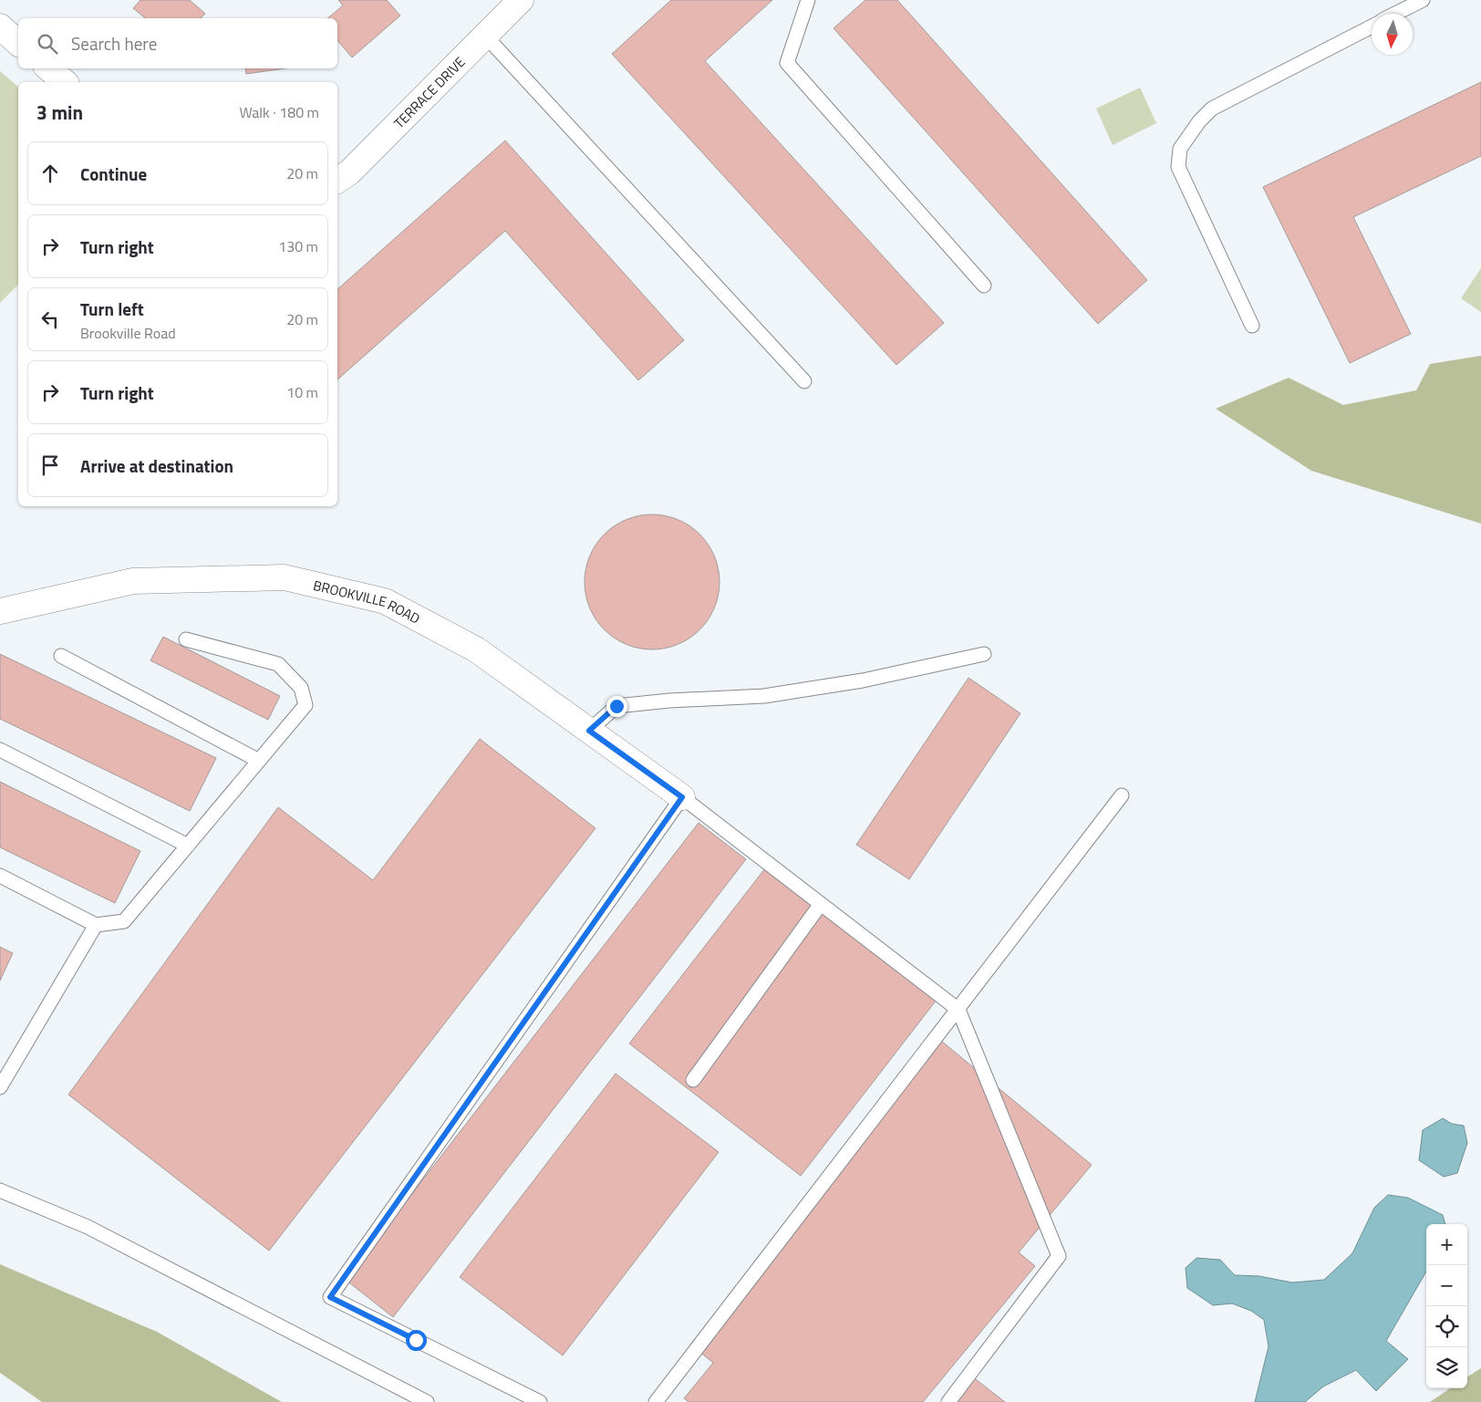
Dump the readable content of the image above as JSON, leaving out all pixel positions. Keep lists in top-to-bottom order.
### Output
{
  "streets": {
    "street": ["TERRACE DRIVE", "BROOKVILLE ROAD"]
  },
  "north": "bottom",
  "page": {
    "search": "Search here",
    "heading": ["3 min", "Walk · 180 m"],
    "list": [
      ["Continue", "20 m"],
      ["Turn right", "130 m"],
      ["Turn left", "Brookville Road", "20 m"],
      ["Turn right", "10 m"],
      "Arrive at destination"
    ],
    "map_buttons": ["+", "−"]
  }
}
